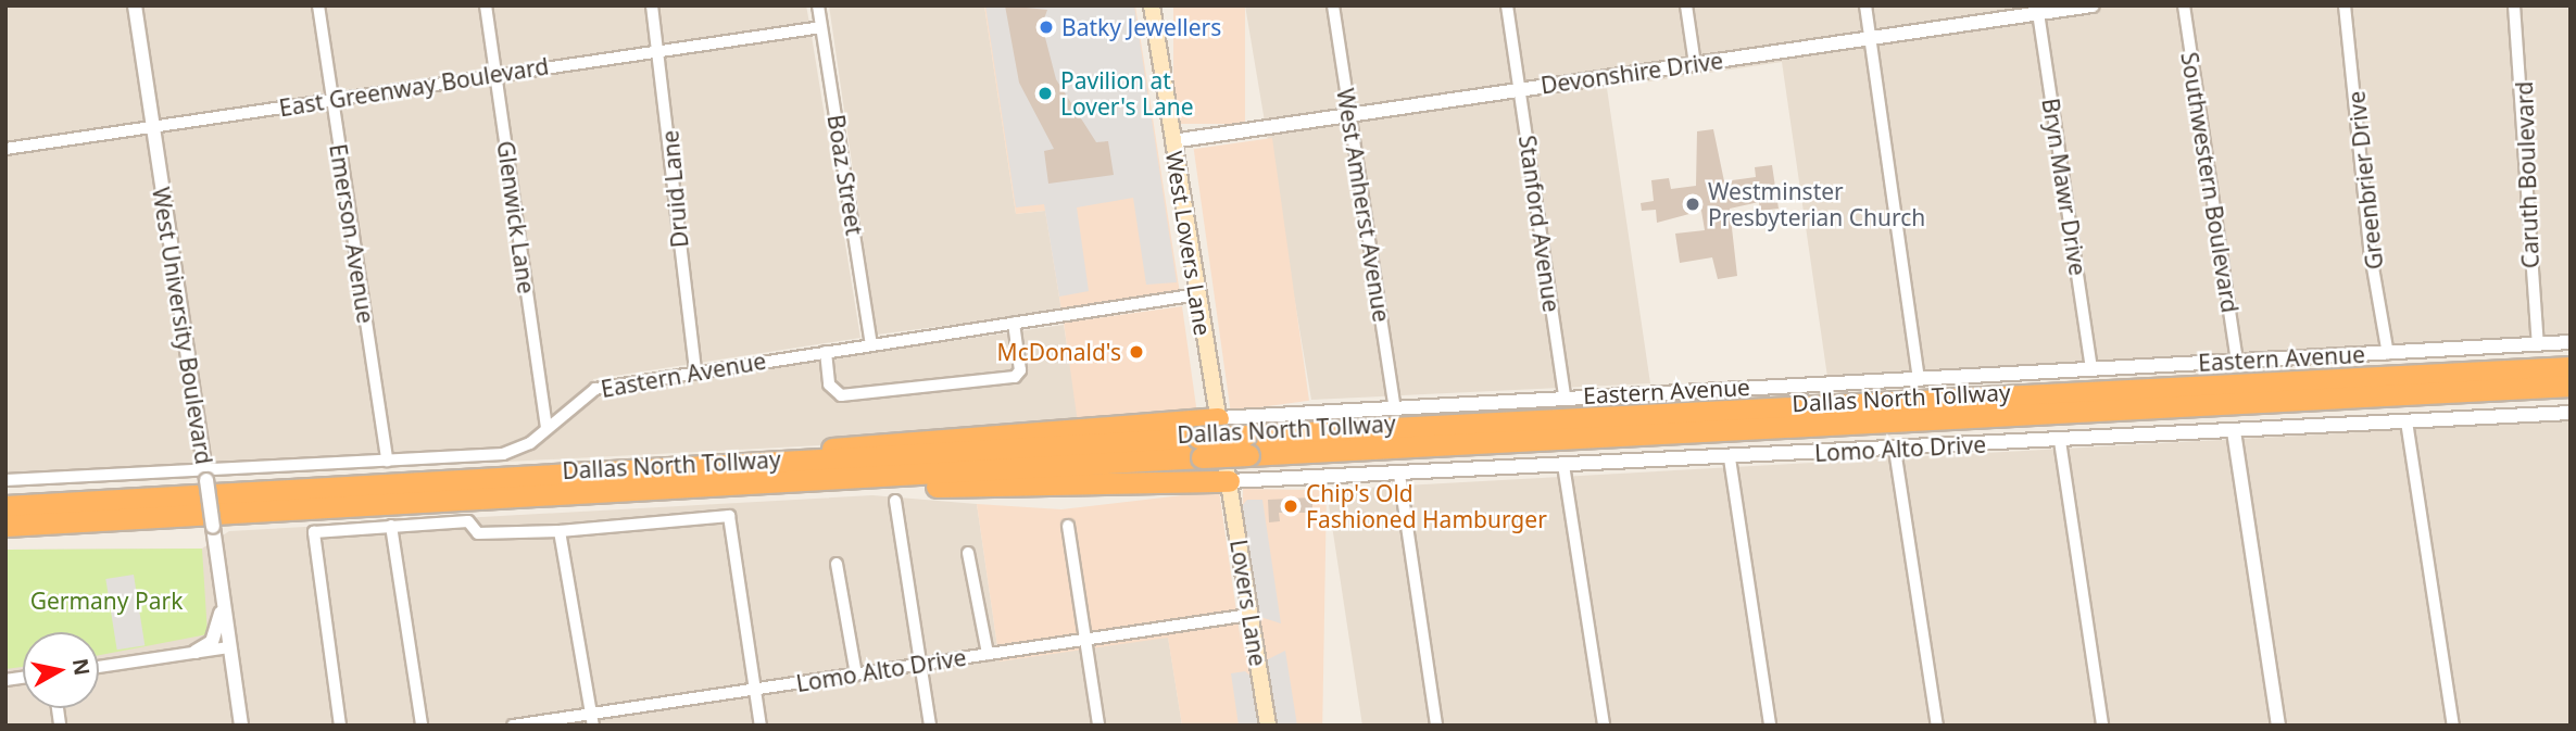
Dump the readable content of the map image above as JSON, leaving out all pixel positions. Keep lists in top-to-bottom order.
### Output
{
  "streets": {
    "highway": ["Dallas North Tollway"],
    "main road": ["West Lovers Lane", "Lovers Lane"],
    "street": [
      "Devonshire Drive",
      "East Greenway Boulevard",
      "Boaz Street",
      "Caruth Boulevard",
      "Greenbrier Drive",
      "Southwestern Boulevard",
      "Bryn Mawr Drive",
      "Druid Lane",
      "West Amherst Avenue",
      "Glenwick Lane",
      "Stanford Avenue",
      "Emerson Avenue",
      "West University Boulevard",
      "Eastern Avenue",
      "Lomo Alto Drive"
    ]
  },
  "crossings": [
    ["Devonshire Drive", "Bryn Mawr Drive"],
    ["Devonshire Drive", "West Amherst Avenue"],
    ["Devonshire Drive", "Stanford Avenue"],
    ["Devonshire Drive", "West Lovers Lane"],
    ["East Greenway Boulevard", "Boaz Street"],
    ["East Greenway Boulevard", "Druid Lane"],
    ["East Greenway Boulevard", "Glenwick Lane"],
    ["East Greenway Boulevard", "Emerson Avenue"],
    ["East Greenway Boulevard", "West University Boulevard"],
    ["Boaz Street", "Eastern Avenue"],
    ["Caruth Boulevard", "Eastern Avenue"],
    ["Greenbrier Drive", "Eastern Avenue"],
    ["Southwestern Boulevard", "Eastern Avenue"],
    ["Bryn Mawr Drive", "Eastern Avenue"],
    ["Druid Lane", "Eastern Avenue"],
    ["West Amherst Avenue", "Eastern Avenue"],
    ["Glenwick Lane", "Eastern Avenue"],
    ["Stanford Avenue", "Eastern Avenue"],
    ["Emerson Avenue", "Eastern Avenue"],
    ["West Lovers Lane", "Eastern Avenue"],
    ["West Lovers Lane", "Lomo Alto Drive"],
    ["West Lovers Lane", "Lovers Lane"],
    ["West University Boulevard", "Eastern Avenue"],
    ["Lomo Alto Drive", "Lovers Lane"]
  ],
  "parks": ["Germany Park"],
  "places": [
    "Batky Jewellers",
    "Pavilion at Lover's Lane",
    "Westminster Presbyterian Church",
    "McDonald's",
    "Chip's Old Fashioned Hamburger"
  ],
  "north": "right"
}
